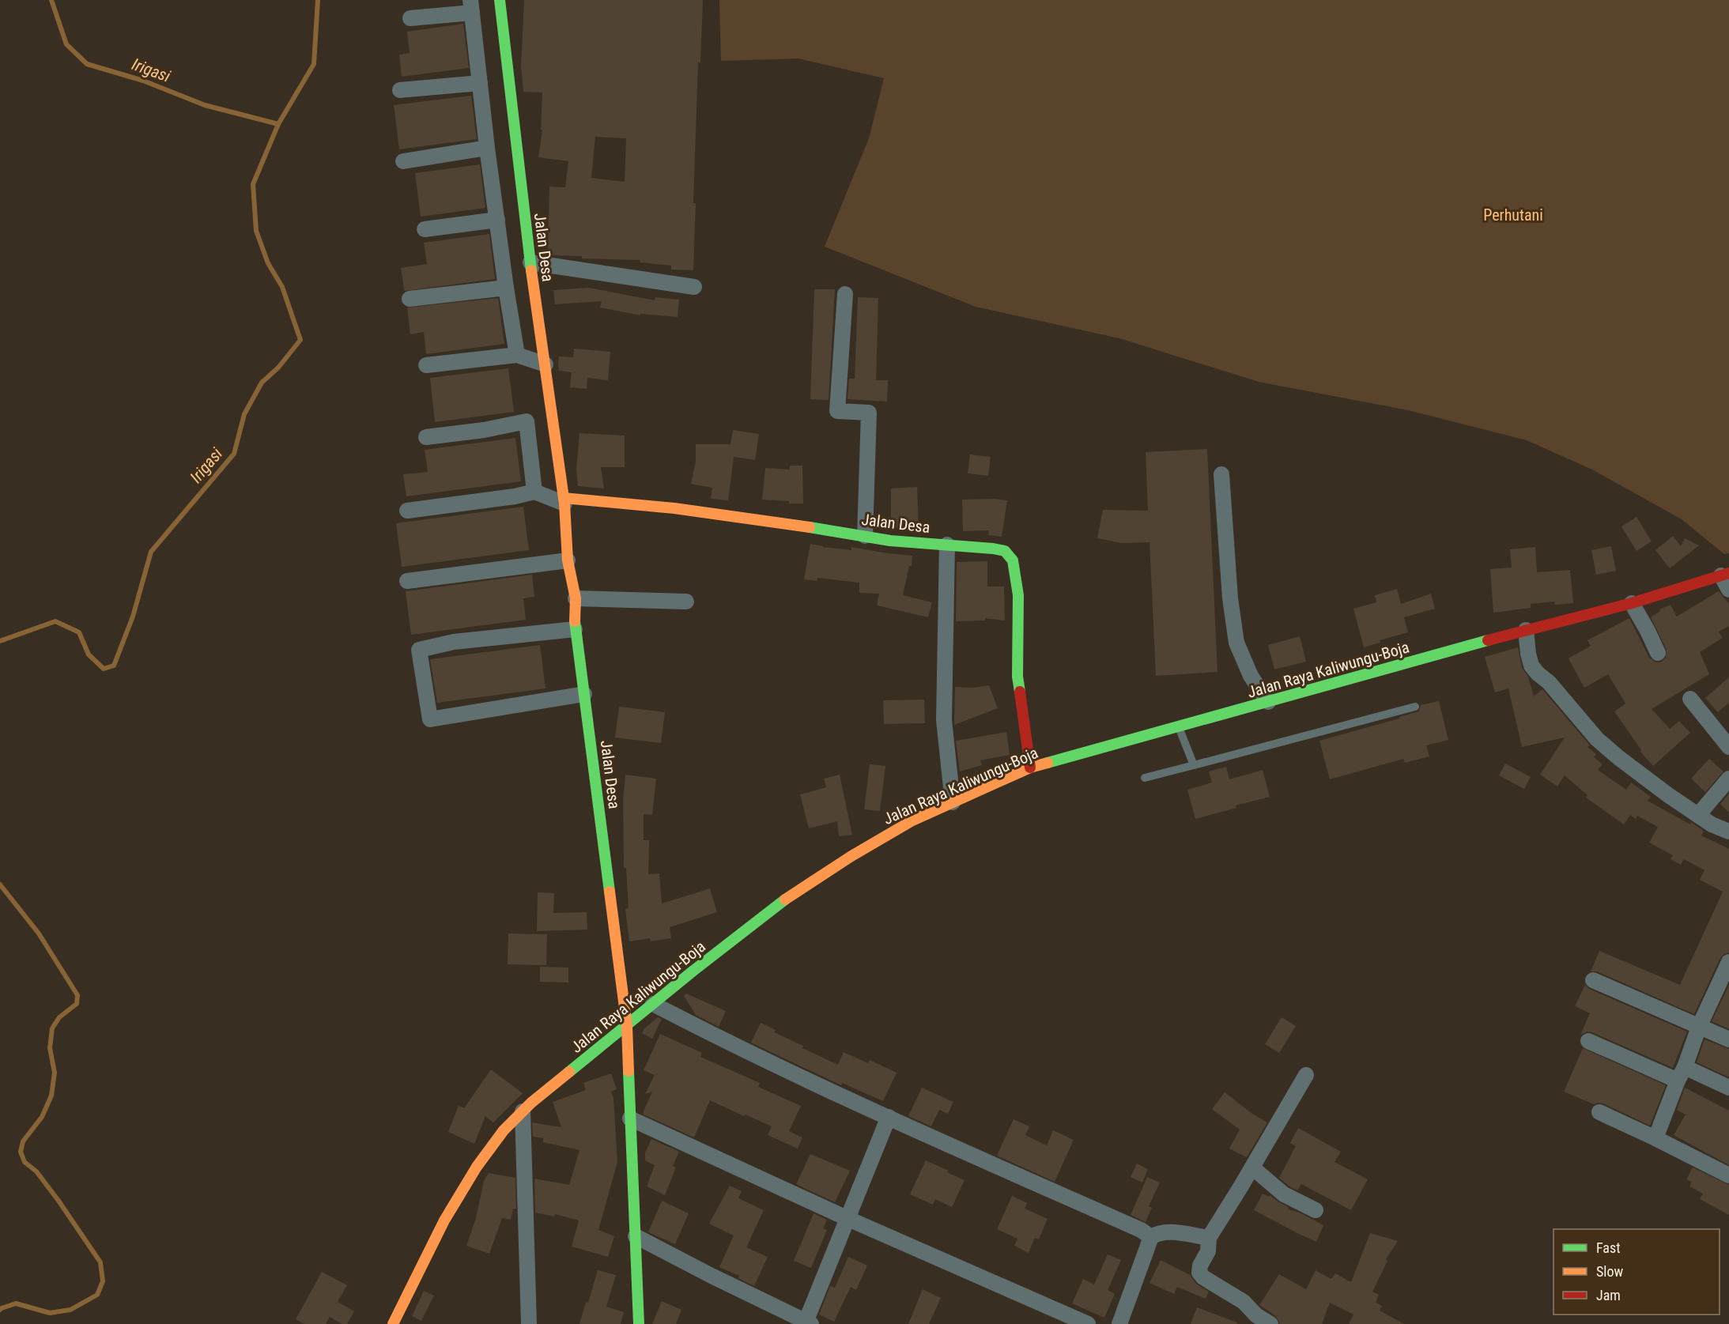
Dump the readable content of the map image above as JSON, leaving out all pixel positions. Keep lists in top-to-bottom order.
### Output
{
  "streets": {
    "street": ["Jalan Desa", "Jalan Raya Kaliwungu-Boja"]
  },
  "crossings": [
    ["Jalan Desa", "Jalan Raya Kaliwungu-Boja"]
  ],
  "water": ["Irigasi"],
  "parks": ["Perhutani"],
  "legend": ["Fast", "Slow", "Jam"]
}
